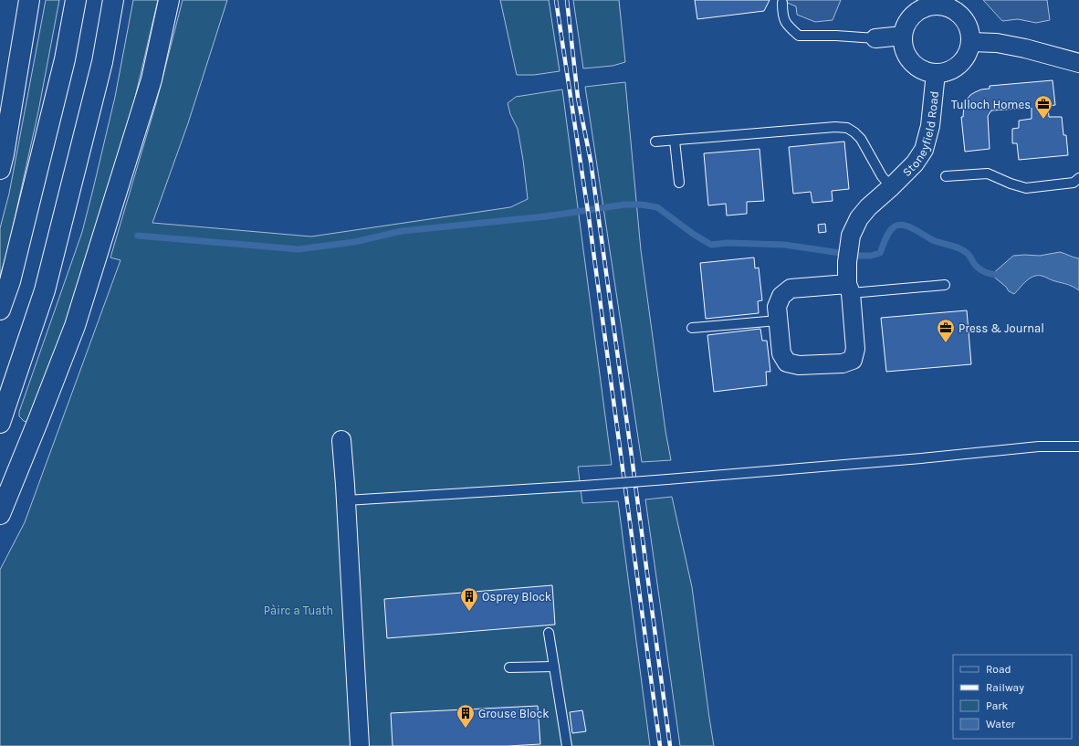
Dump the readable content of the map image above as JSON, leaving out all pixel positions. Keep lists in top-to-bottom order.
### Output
{
  "streets": {
    "street": ["Stoneyfield Road"]
  },
  "parks": ["Pàirc a Tuath"],
  "places": {
    "office": ["Tulloch Homes", "Press & Journal"],
    "building": ["Osprey Block", "Grouse Block"]
  },
  "legend": [
    "Road",
    "Railway",
    "Park",
    "Water"
  ]
}
